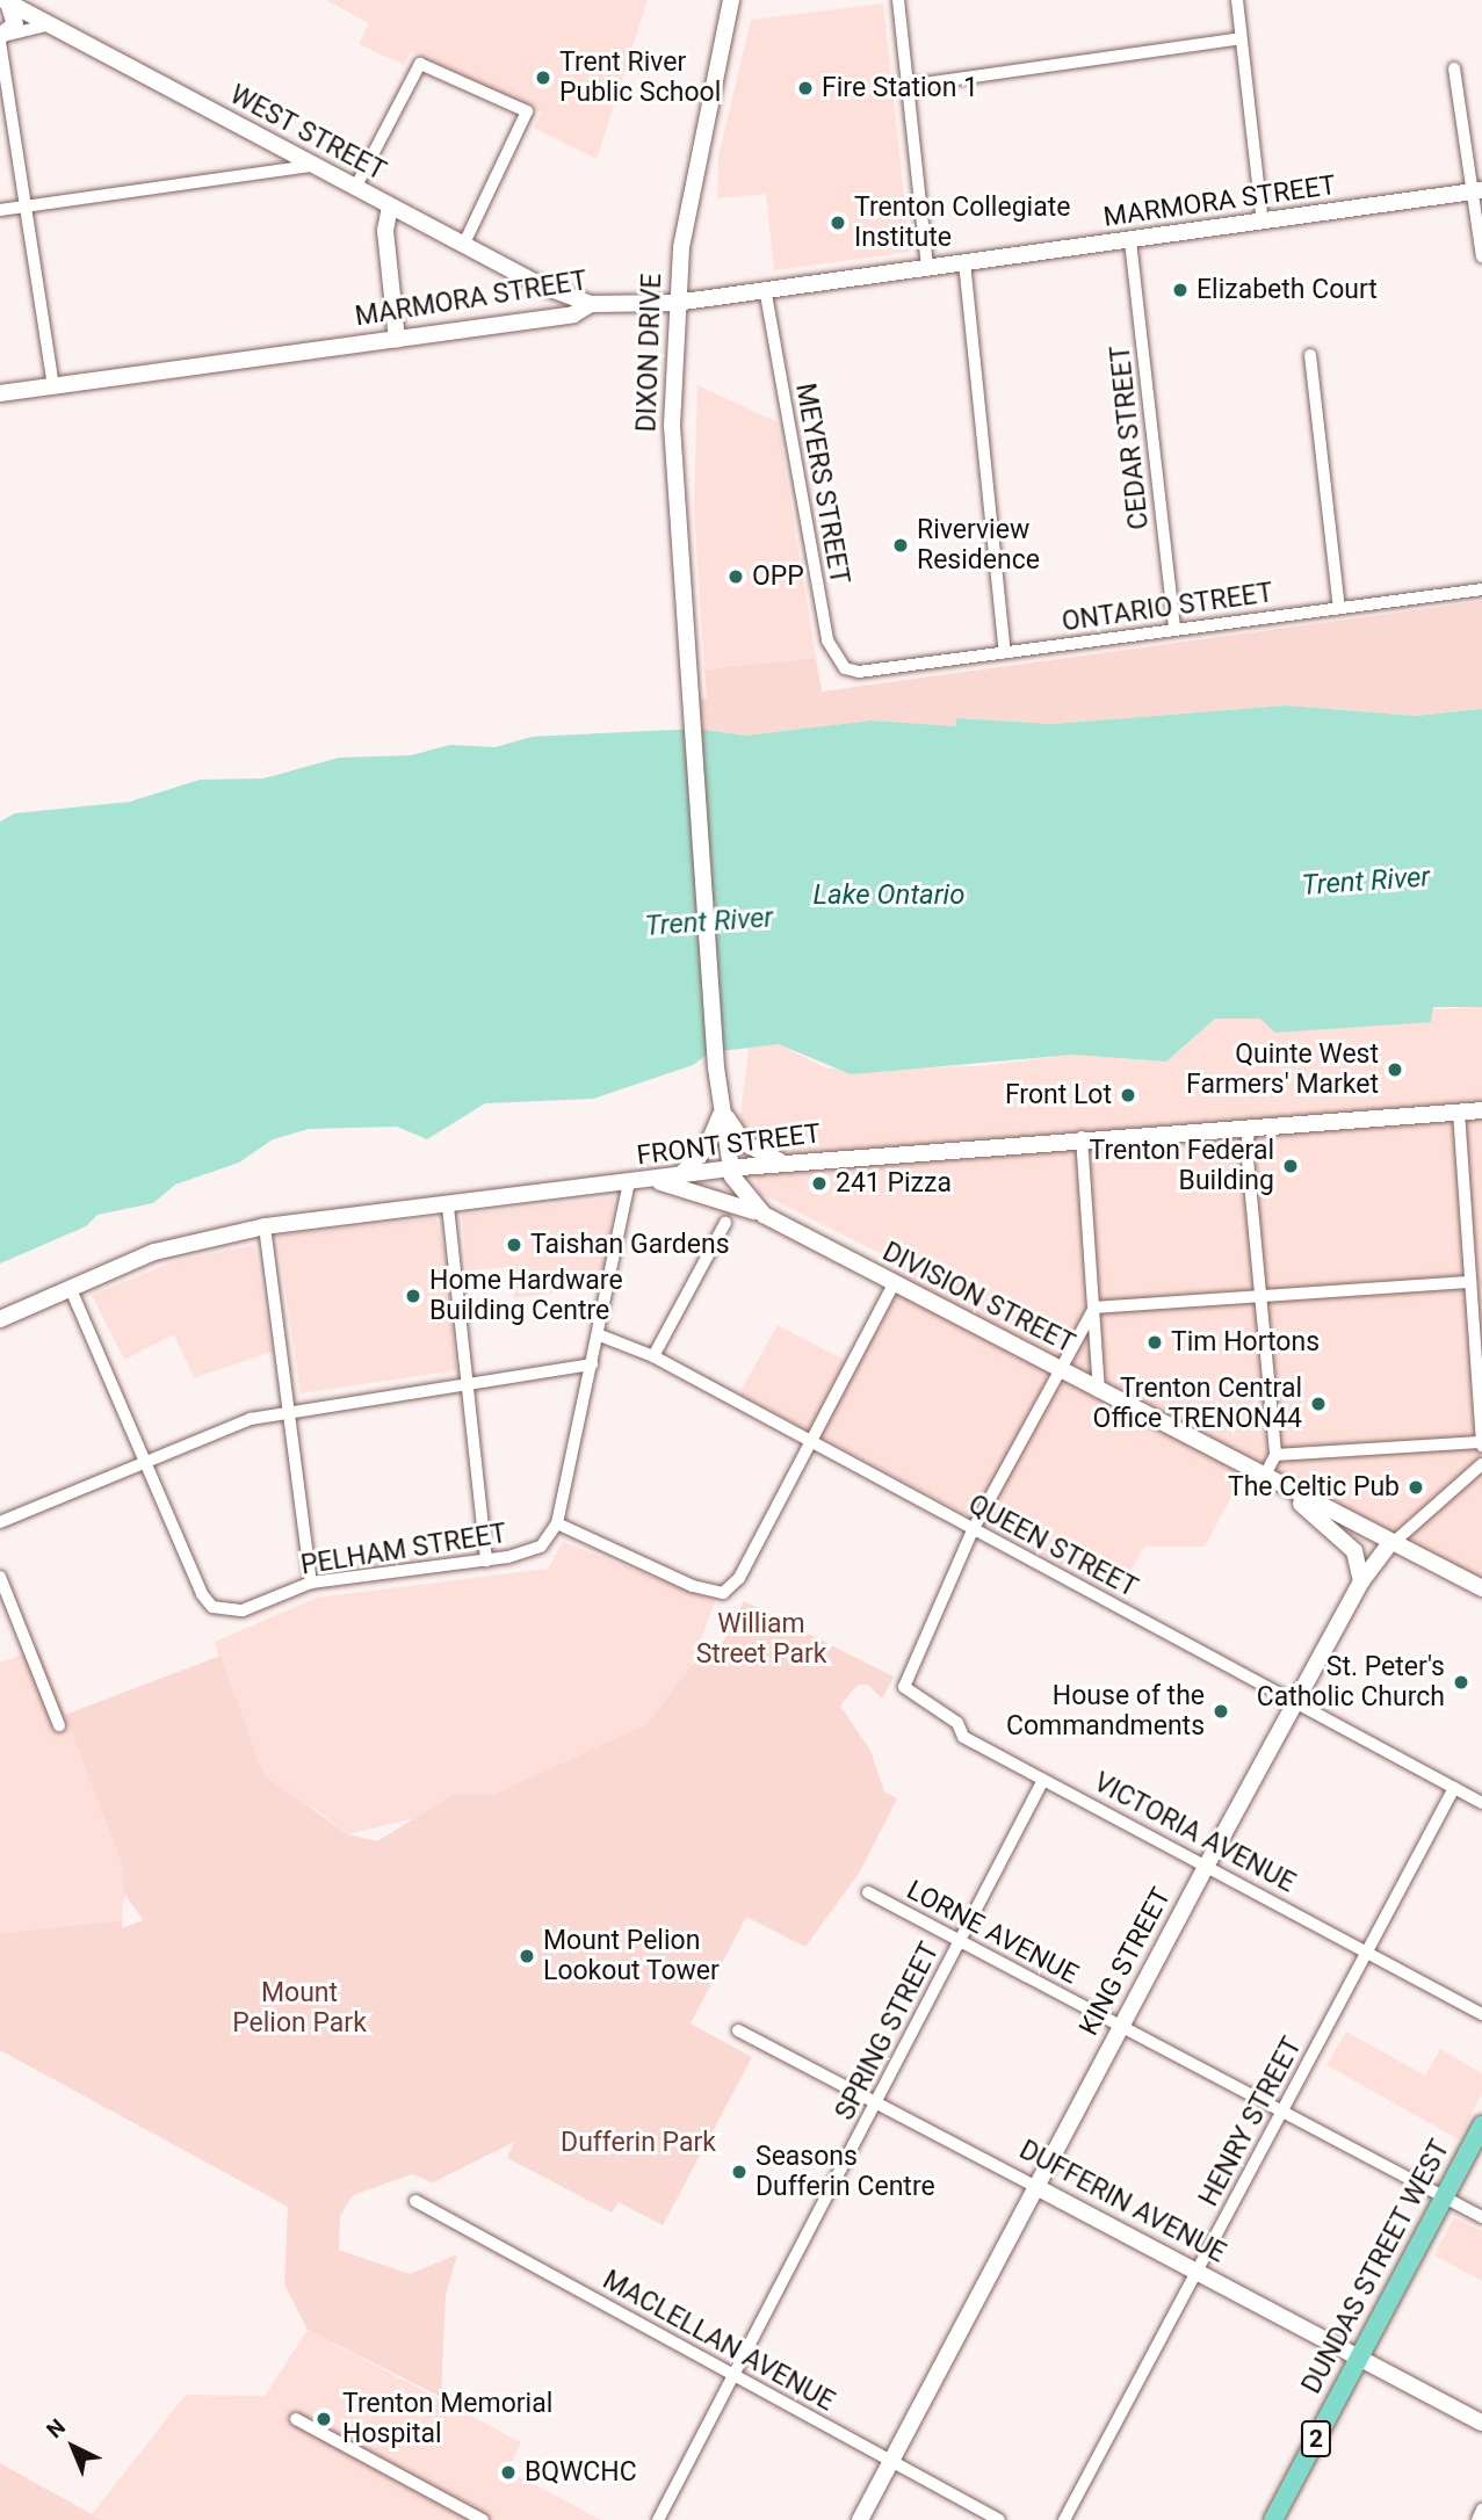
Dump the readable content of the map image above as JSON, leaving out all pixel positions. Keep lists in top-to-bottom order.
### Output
{
  "streets": {
    "main road": [
      "WEST STREET",
      "MARMORA STREET",
      "DIXON DRIVE",
      "FRONT STREET",
      "DIVISION STREET",
      "KING STREET",
      "DUFFERIN AVENUE",
      "DUNDAS STREET WEST",
      "2"
    ],
    "street": [
      "CEDAR STREET",
      "MEYERS STREET",
      "ONTARIO STREET",
      "QUEEN STREET",
      "PELHAM STREET",
      "VICTORIA AVENUE",
      "LORNE AVENUE",
      "SPRING STREET",
      "HENRY STREET",
      "MACLELLAN AVENUE"
    ]
  },
  "crossings": [
    ["WEST STREET", "MARMORA STREET"],
    ["MARMORA STREET", "DIXON DRIVE"],
    ["MARMORA STREET", "CEDAR STREET"],
    ["MARMORA STREET", "MEYERS STREET"],
    ["DIXON DRIVE", "FRONT STREET"],
    ["DIXON DRIVE", "DIVISION STREET"],
    ["CEDAR STREET", "ONTARIO STREET"],
    ["MEYERS STREET", "ONTARIO STREET"],
    ["FRONT STREET", "DIVISION STREET"],
    ["DIVISION STREET", "KING STREET"],
    ["QUEEN STREET", "VICTORIA AVENUE"],
    ["QUEEN STREET", "KING STREET"],
    ["QUEEN STREET", "HENRY STREET"],
    ["VICTORIA AVENUE", "KING STREET"],
    ["VICTORIA AVENUE", "SPRING STREET"],
    ["VICTORIA AVENUE", "HENRY STREET"],
    ["LORNE AVENUE", "KING STREET"],
    ["LORNE AVENUE", "SPRING STREET"],
    ["LORNE AVENUE", "HENRY STREET"],
    ["LORNE AVENUE", "DUNDAS STREET WEST"],
    ["KING STREET", "DUFFERIN AVENUE"],
    ["KING STREET", "MACLELLAN AVENUE"],
    ["SPRING STREET", "DUFFERIN AVENUE"],
    ["SPRING STREET", "MACLELLAN AVENUE"],
    ["HENRY STREET", "DUFFERIN AVENUE"],
    ["DUFFERIN AVENUE", "DUNDAS STREET WEST"]
  ],
  "water": ["Trent River", "Lake Ontario"],
  "parks": ["William Street Park", "Mount Pelion Park", "Dufferin Park"],
  "places": [
    "Trent River Public School",
    "Fire Station 1",
    "Trenton Collegiate Institute",
    "Elizabeth Court",
    "Riverview Residence",
    "OPP",
    "Quinte West Farmers' Market",
    "Front Lot",
    "Trenton Federal Building",
    "241 Pizza",
    "Taishan Gardens",
    "Home Hardware Building Centre",
    "Tim Hortons",
    "Trenton Central Office TRENON44",
    "The Celtic Pub",
    "St. Peter's Catholic Church",
    "House of the Commandments",
    "Mount Pelion Lookout Tower",
    "Seasons Dufferin Centre",
    "Trenton Memorial Hospital",
    "BQWCHC"
  ],
  "north": "top left"
}
